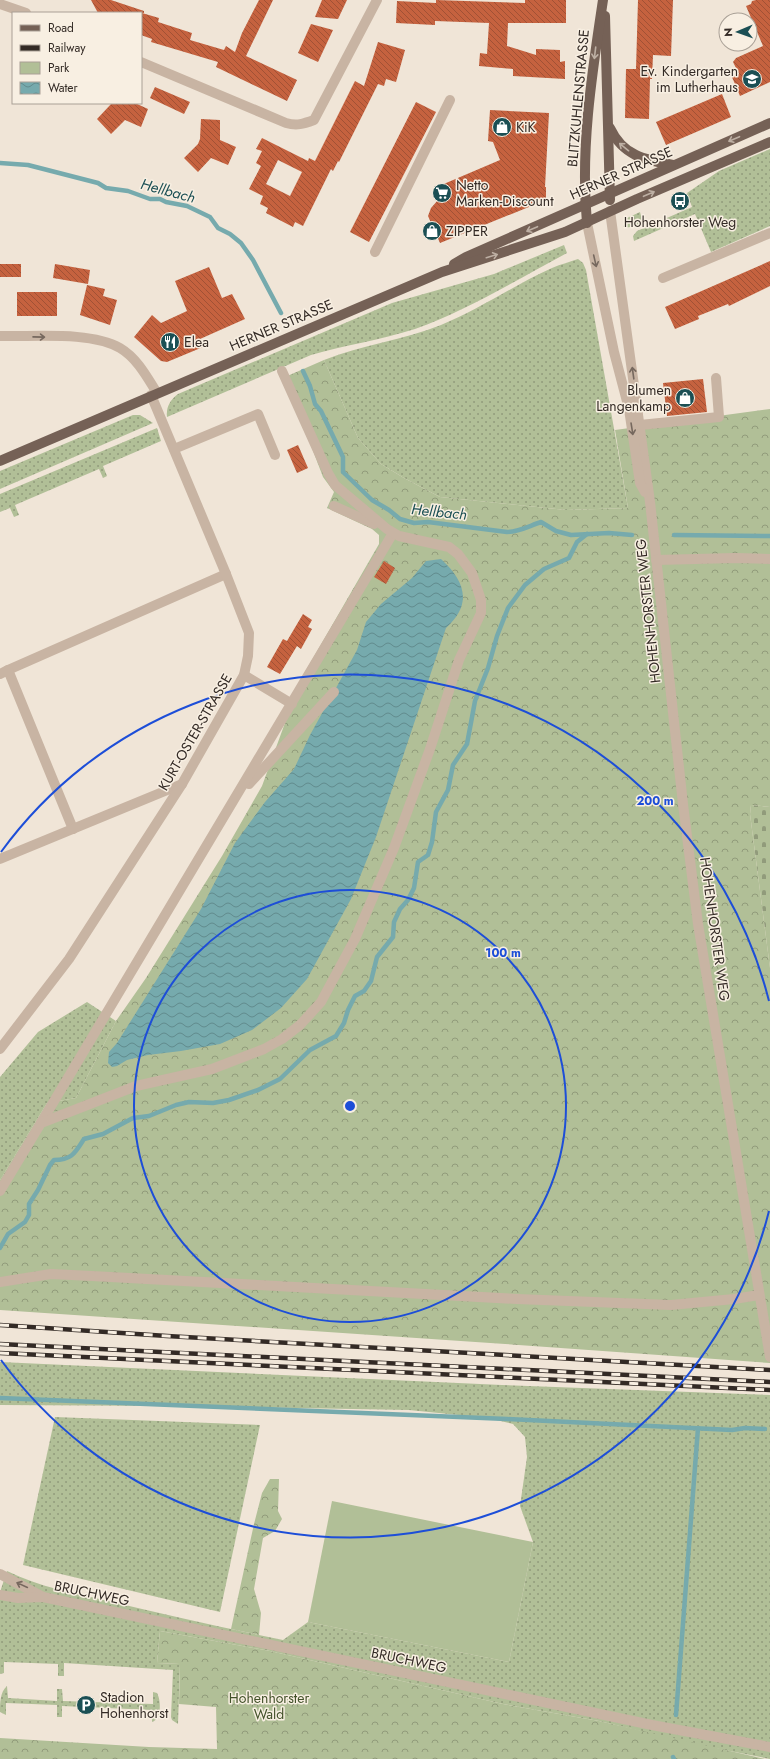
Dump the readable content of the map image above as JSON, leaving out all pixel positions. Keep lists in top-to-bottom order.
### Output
{
  "streets": {
    "main road": ["BLITZKUHLENSTRASSE", "HERNER STRASSE", "HOHENHORSTER WEG"],
    "street": ["KURT-OSTER-STRASSE", "BRUCHWEG"]
  },
  "crossings": [
    ["BLITZKUHLENSTRASSE", "HERNER STRASSE"],
    ["BLITZKUHLENSTRASSE", "HOHENHORSTER WEG"],
    ["HERNER STRASSE", "HOHENHORSTER WEG"],
    ["HERNER STRASSE", "KURT-OSTER-STRASSE"]
  ],
  "water": ["Hellbach"],
  "parks": ["Hohenhorster Wald"],
  "places": {
    "school or university": ["Ev. Kindergarten im Lutherhaus"],
    "shop": ["KiK", "ZIPPER", "Blumen Langenkamp"],
    "supermarket": ["Netto Marken-Discount"],
    "bus stop": ["Hohenhorster Weg"],
    "restaurant": ["Elea"],
    "parking": ["Stadion Hohenhorst"]
  },
  "legend": [
    "Road",
    "Railway",
    "Park",
    "Water"
  ],
  "north": "left",
  "rings": ["200 m", "100 m"]
}
